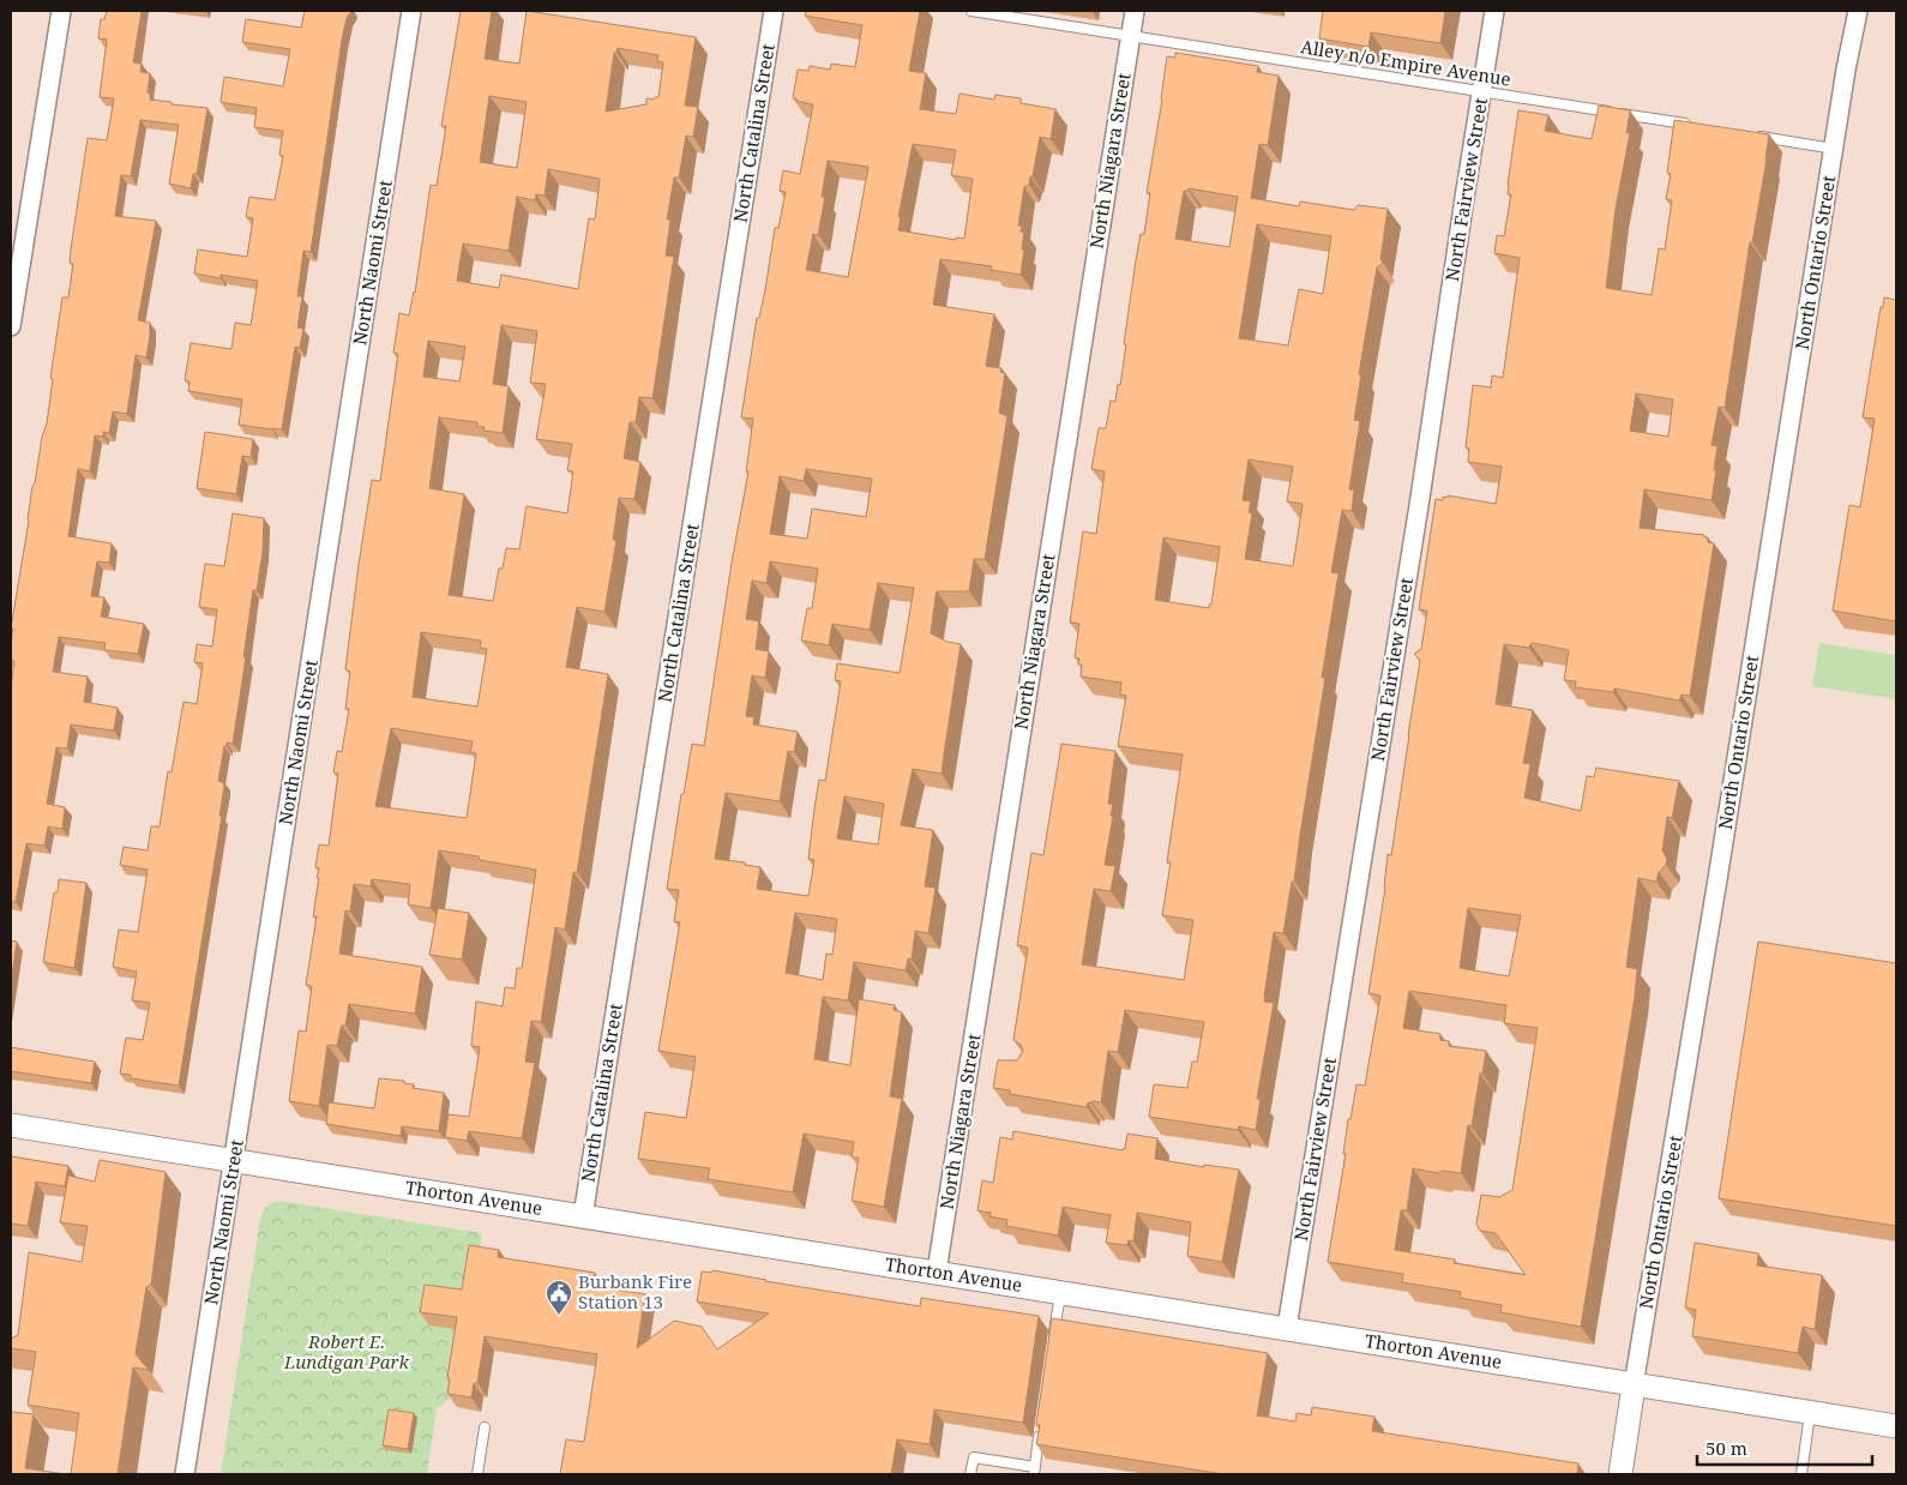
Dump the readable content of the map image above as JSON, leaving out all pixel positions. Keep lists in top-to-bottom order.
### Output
{
  "streets": {
    "street": [
      "North Catalina Street",
      "North Niagara Street",
      "North Fairview Street",
      "North Naomi Street",
      "North Ontario Street",
      "Thorton Avenue"
    ],
    "lane": ["Alley n/o Empire Avenue"]
  },
  "crossings": [
    ["Alley n/o Empire Avenue", "North Niagara Street"],
    ["Alley n/o Empire Avenue", "North Fairview Street"],
    ["North Catalina Street", "Thorton Avenue"],
    ["North Niagara Street", "Thorton Avenue"],
    ["North Fairview Street", "Thorton Avenue"],
    ["North Naomi Street", "Thorton Avenue"],
    ["North Ontario Street", "Thorton Avenue"]
  ],
  "parks": ["Robert E. Lundigan Park"],
  "places": {
    "public building": ["Burbank Fire Station 13"]
  },
  "scale_bar": "50 m"
}
